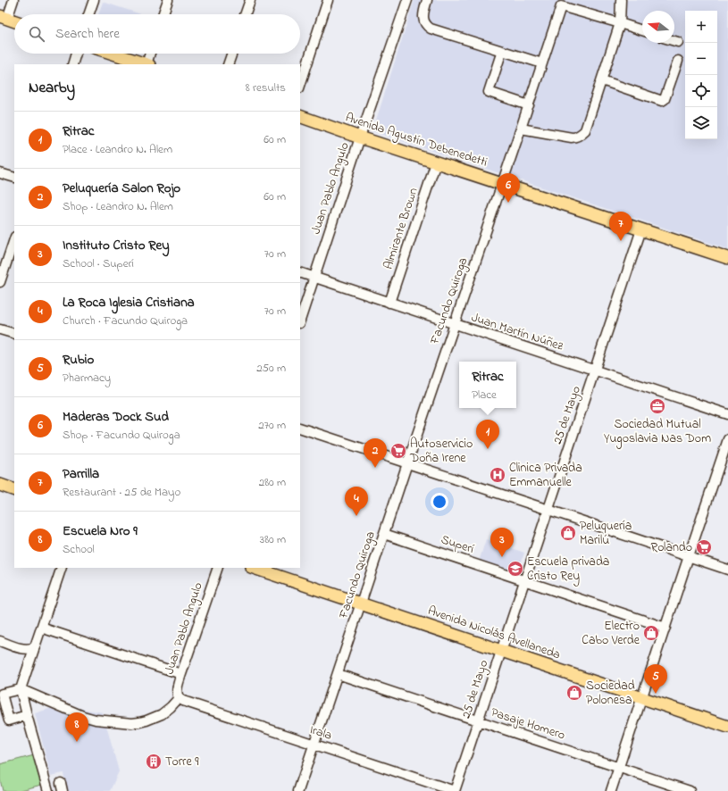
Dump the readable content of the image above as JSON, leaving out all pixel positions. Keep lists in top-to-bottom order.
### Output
{
  "streets": {
    "main road": ["Avenida Agustín Debenedetti", "Avenida Nicolás Avellaneda"],
    "street": [
      "Juan Pablo Angulo",
      "Almirante Brown",
      "Facundo Quiroga",
      "Juan Martín Núñez",
      "25 de Mayo",
      "Superí",
      "Pasaje Homero",
      "Irala"
    ]
  },
  "crossings": [
    ["Avenida Agustín Debenedetti", "Juan Pablo Angulo"],
    ["Avenida Agustín Debenedetti", "Almirante Brown"],
    ["Avenida Agustín Debenedetti", "Facundo Quiroga"],
    ["Avenida Agustín Debenedetti", "25 de Mayo"],
    ["Juan Pablo Angulo", "Juan Martín Núñez"],
    ["Juan Pablo Angulo", "Irala"],
    ["Almirante Brown", "Juan Martín Núñez"],
    ["Facundo Quiroga", "Juan Martín Núñez"],
    ["Facundo Quiroga", "Superí"],
    ["Facundo Quiroga", "Avenida Nicolás Avellaneda"],
    ["Facundo Quiroga", "Pasaje Homero"],
    ["Facundo Quiroga", "Irala"],
    ["Juan Martín Núñez", "25 de Mayo"],
    ["25 de Mayo", "Superí"],
    ["25 de Mayo", "Avenida Nicolás Avellaneda"],
    ["25 de Mayo", "Pasaje Homero"],
    ["25 de Mayo", "Irala"]
  ],
  "places": {
    "office": ["Sociedad Mutual Yugoslavia Nas Dom"],
    "supermarket": ["Autoservicio Doña Irene", "Rolando"],
    "hospital": ["Clinica Privada Emmanuelle"],
    "shop": ["Peluquería Marilú", "Electro Cabo Verde", "Sociedad Polonesa"],
    "school or university": ["Escuela privada Cristo Rey"],
    "building": ["Torre 9"]
  },
  "north": "left",
  "page": {
    "map_buttons": ["+", "−"],
    "search": "Search here",
    "heading": ["Nearby", "8 results"],
    "list": [
      {
        "mark": "1",
        "name": "Ritrac",
        "note": "Place · Leandro N. Alem",
        "value": "60 m"
      },
      {
        "mark": "2",
        "name": "Peluquería Salon Rojo",
        "note": "Shop · Leandro N. Alem",
        "value": "60 m"
      },
      {
        "mark": "3",
        "name": "Instituto Cristo Rey",
        "note": "School · Superí",
        "value": "70 m"
      },
      {
        "mark": "4",
        "name": "La Roca Iglesia Cristiana",
        "note": "Church · Facundo Quiroga",
        "value": "70 m"
      },
      {
        "mark": "5",
        "name": "Rubio",
        "note": "Pharmacy",
        "value": "250 m"
      },
      {
        "mark": "6",
        "name": "Maderas Dock Sud",
        "note": "Shop · Facundo Quiroga",
        "value": "270 m"
      },
      {
        "mark": "7",
        "name": "Parrilla",
        "note": "Restaurant · 25 de Mayo",
        "value": "280 m"
      },
      {
        "mark": "8",
        "name": "Escuela Nro 9",
        "note": "School",
        "value": "380 m"
      }
    ],
    "pins": [
      "6",
      "7",
      "1",
      "2",
      "4",
      "3",
      "5",
      "8"
    ],
    "popup": ["Ritrac", "Place"]
  }
}
